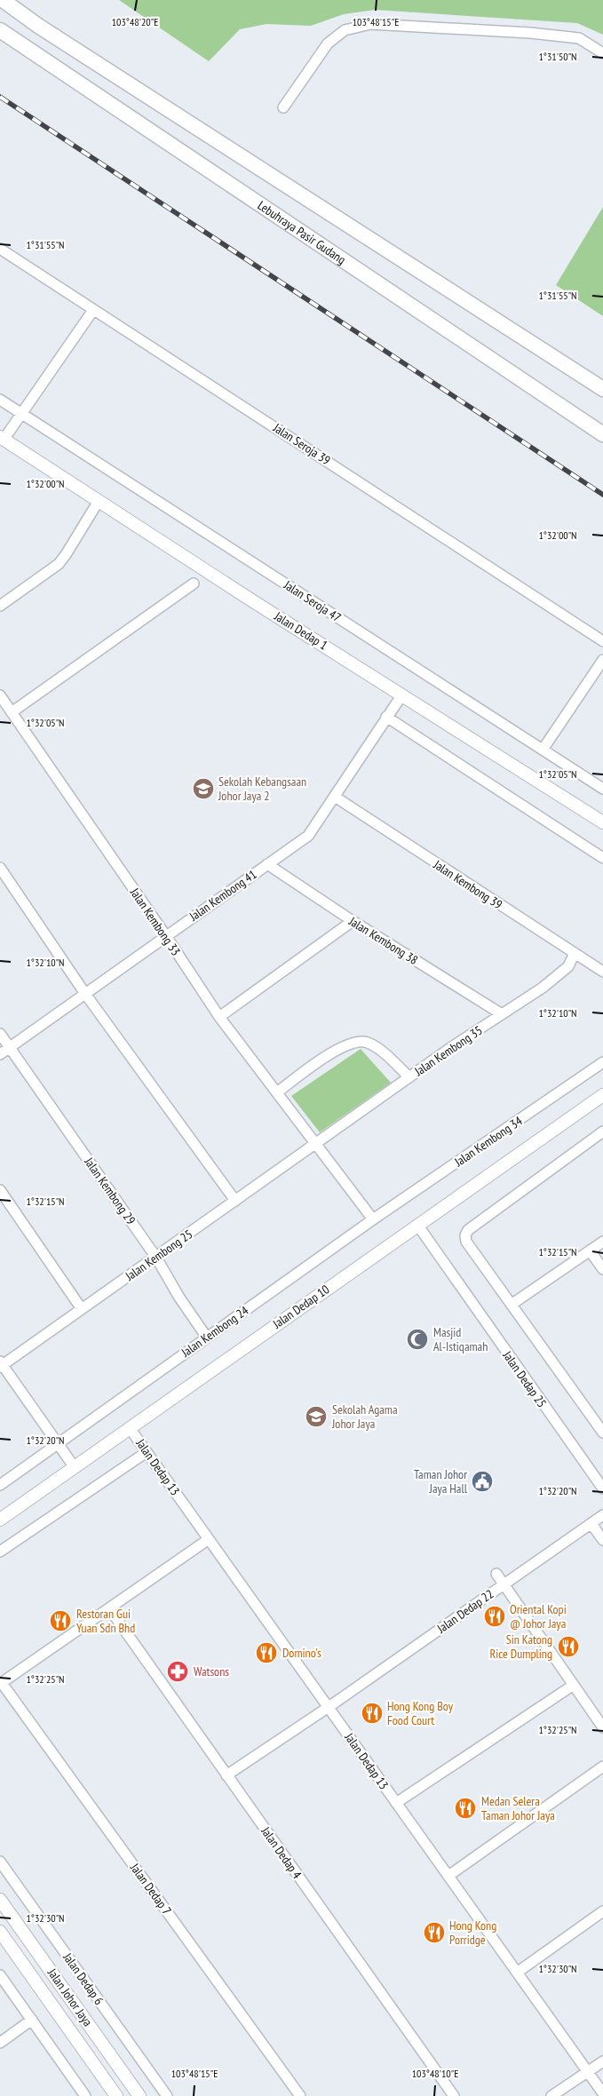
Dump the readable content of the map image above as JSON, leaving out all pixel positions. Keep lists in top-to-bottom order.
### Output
{
  "streets": {
    "highway": ["Lebuhraya Pasir Gudang"],
    "main road": ["Jalan Dedap 1", "Jalan Dedap 10", "Jalan Johor Jaya"],
    "street": [
      "Jalan Seroja 39",
      "Jalan Seroja 47",
      "Jalan Kembong 39",
      "Jalan Kembong 41",
      "Jalan Kembong 33",
      "Jalan Kembong 38",
      "Jalan Kembong 35",
      "Jalan Kembong 34",
      "Jalan Kembong 29",
      "Jalan Kembong 25",
      "Jalan Kembong 24",
      "Jalan Dedap 25",
      "Jalan Dedap 13",
      "Jalan Dedap 22",
      "Jalan Dedap 4",
      "Jalan Dedap 7",
      "Jalan Dedap 6"
    ]
  },
  "crossings": [
    ["Jalan Dedap 1", "Jalan Kembong 41"],
    ["Jalan Kembong 39", "Jalan Kembong 41"],
    ["Jalan Kembong 39", "Jalan Kembong 35"],
    ["Jalan Kembong 41", "Jalan Kembong 33"],
    ["Jalan Kembong 41", "Jalan Kembong 38"],
    ["Jalan Kembong 41", "Jalan Kembong 29"],
    ["Jalan Kembong 33", "Jalan Kembong 35"],
    ["Jalan Kembong 33", "Jalan Kembong 34"],
    ["Jalan Kembong 33", "Jalan Kembong 25"],
    ["Jalan Kembong 33", "Jalan Kembong 24"],
    ["Jalan Kembong 38", "Jalan Kembong 35"],
    ["Jalan Kembong 35", "Jalan Kembong 25"],
    ["Jalan Kembong 34", "Jalan Kembong 24"],
    ["Jalan Kembong 29", "Jalan Kembong 25"],
    ["Jalan Kembong 29", "Jalan Kembong 24"],
    ["Jalan Dedap 10", "Jalan Dedap 25"],
    ["Jalan Dedap 10", "Jalan Dedap 13"],
    ["Jalan Dedap 13", "Jalan Dedap 22"],
    ["Jalan Dedap 22", "Jalan Dedap 4"]
  ],
  "places": {
    "school or university": ["Sekolah Kebangsaan Johor Jaya 2", "Sekolah Agama Johor Jaya"],
    "mosque": ["Masjid Al-Istiqamah"],
    "public building": ["Taman Johor Jaya Hall"],
    "restaurant": [
      "Oriental Kopi @ Johor Jaya",
      "Restoran Gui Yuan Sdn Bhd",
      "Sin Katong Rice Dumpling",
      "Domino's",
      "Hong Kong Boy Food Court",
      "Medan Selera Taman Johor Jaya",
      "Hong Kong Porridge"
    ],
    "pharmacy": ["Watsons"]
  },
  "coordinates": [
    "103°48'20\"E",
    "103°48'15\"E",
    "1°31'50\"N",
    "1°31'55\"N",
    "1°32'00\"N",
    "1°32'05\"N",
    "1°32'10\"N",
    "1°32'15\"N",
    "1°32'20\"N",
    "1°32'25\"N",
    "1°32'30\"N",
    "103°48'10\"E"
  ]
}
